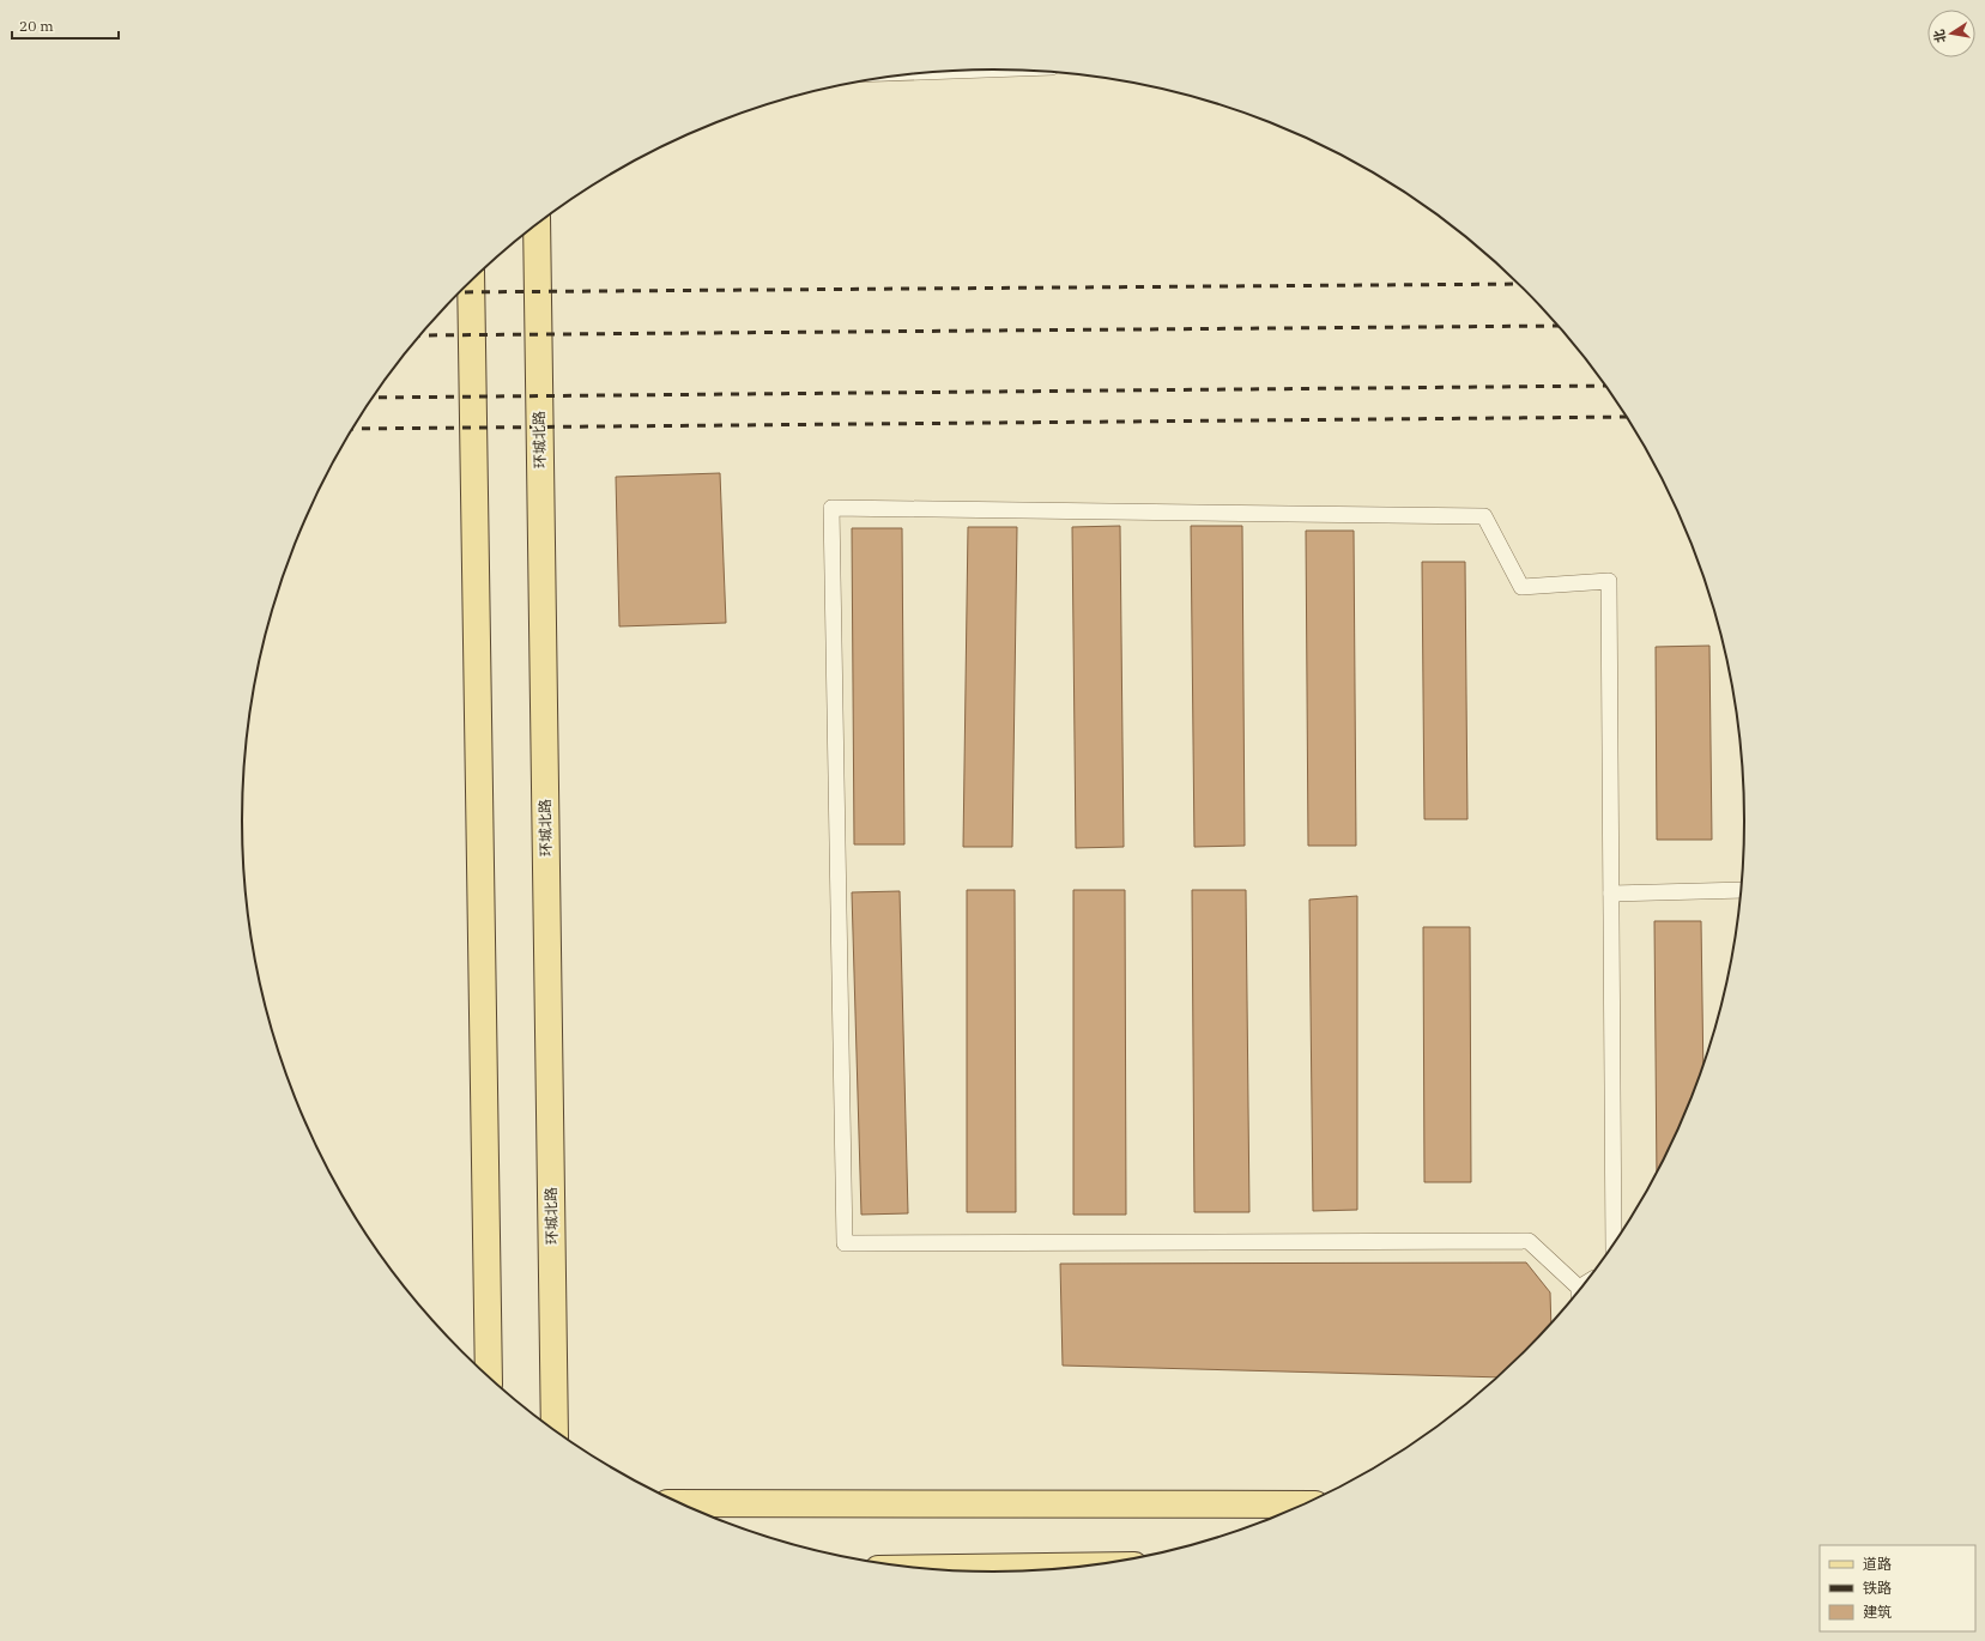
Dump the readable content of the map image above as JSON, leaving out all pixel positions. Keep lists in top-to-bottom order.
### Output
{
  "streets": {
    "main road": ["环城北路"]
  },
  "legend": ["道路", "铁路", "建筑"],
  "scale_bar": "20 m",
  "north": "left"
}
